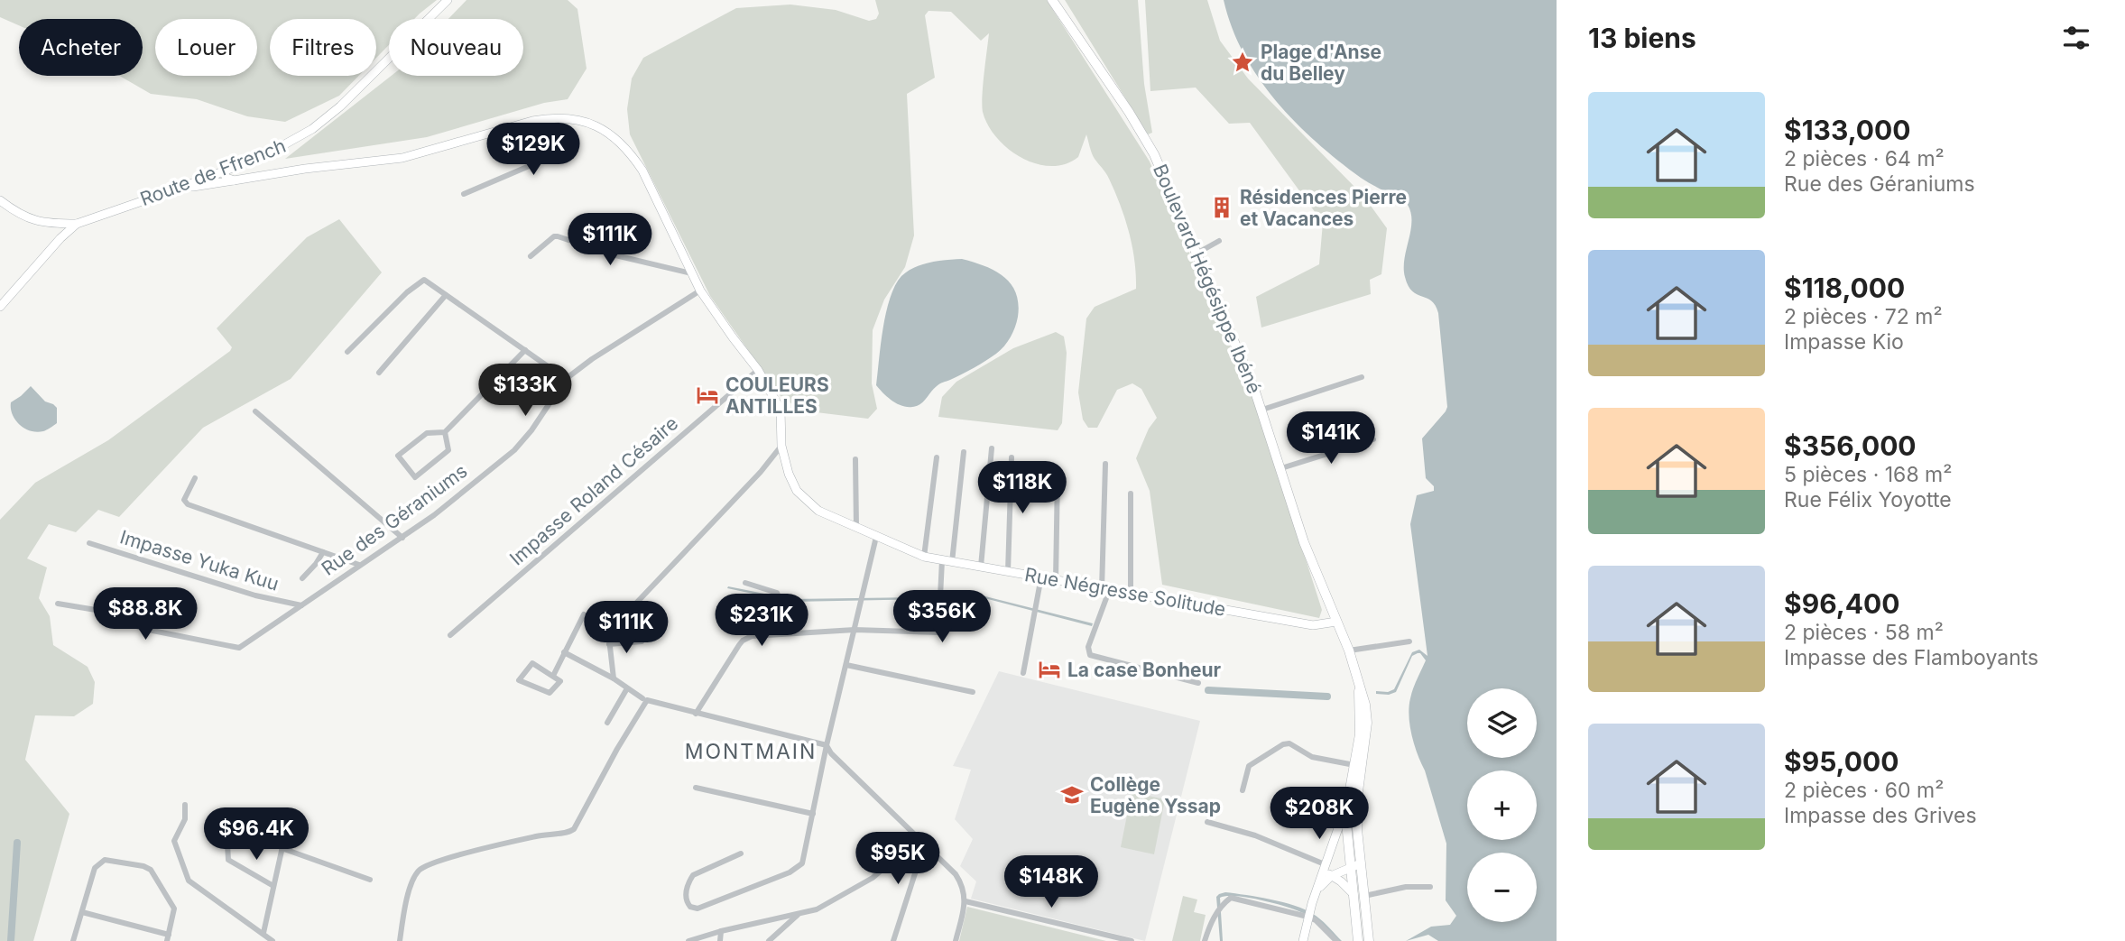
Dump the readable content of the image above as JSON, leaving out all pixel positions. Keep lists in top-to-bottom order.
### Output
{
  "streets": {
    "main road": ["Boulevard Hégésippe Ibéné"],
    "street": [
      "Route de Ffrench",
      "Impasse Roland Césaire",
      "Rue des Géraniums",
      "Impasse Yuka Kuu",
      "Rue Négresse Solitude"
    ]
  },
  "crossings": [
    ["Route de Ffrench", "Rue Négresse Solitude"],
    ["Boulevard Hégésippe Ibéné", "Rue Négresse Solitude"],
    ["Impasse Roland Césaire", "Rue Négresse Solitude"],
    ["Rue des Géraniums", "Impasse Yuka Kuu"],
    ["Rue des Géraniums", "Rue Négresse Solitude"]
  ],
  "districts": ["MONTMAIN"],
  "places": {
    "place": ["Plage d'Anse du Belley"],
    "building": ["Résidences Pierre et Vacances"],
    "hotel": ["COULEURS ANTILLES", "La case Bonheur"],
    "school or university": ["Collège Eugène Yssap"]
  },
  "page": {
    "heading": "13 biens",
    "chip": [
      "Acheter",
      "Louer",
      "Filtres",
      "Nouveau"
    ],
    "list": [
      {
        "name": "$133,000",
        "note": "2 pièces · 64 m² · Rue des Géraniums"
      },
      {
        "name": "$118,000",
        "note": "2 pièces · 72 m² · Impasse Kio"
      },
      {
        "name": "$356,000",
        "note": "5 pièces · 168 m² · Rue Félix Yoyotte"
      },
      {
        "name": "$96,400",
        "note": "2 pièces · 58 m² · Impasse des Flamboyants"
      },
      {
        "name": "$95,000",
        "note": "2 pièces · 60 m² · Impasse des Grives"
      }
    ],
    "price": [
      "$129K",
      "$111K",
      "$133K",
      "$141K",
      "$118K",
      "$88.8K",
      "$356K",
      "$231K",
      "$111K",
      "$208K",
      "$96.4K",
      "$95K",
      "$148K"
    ],
    "map_buttons": ["+", "−"]
  }
}
